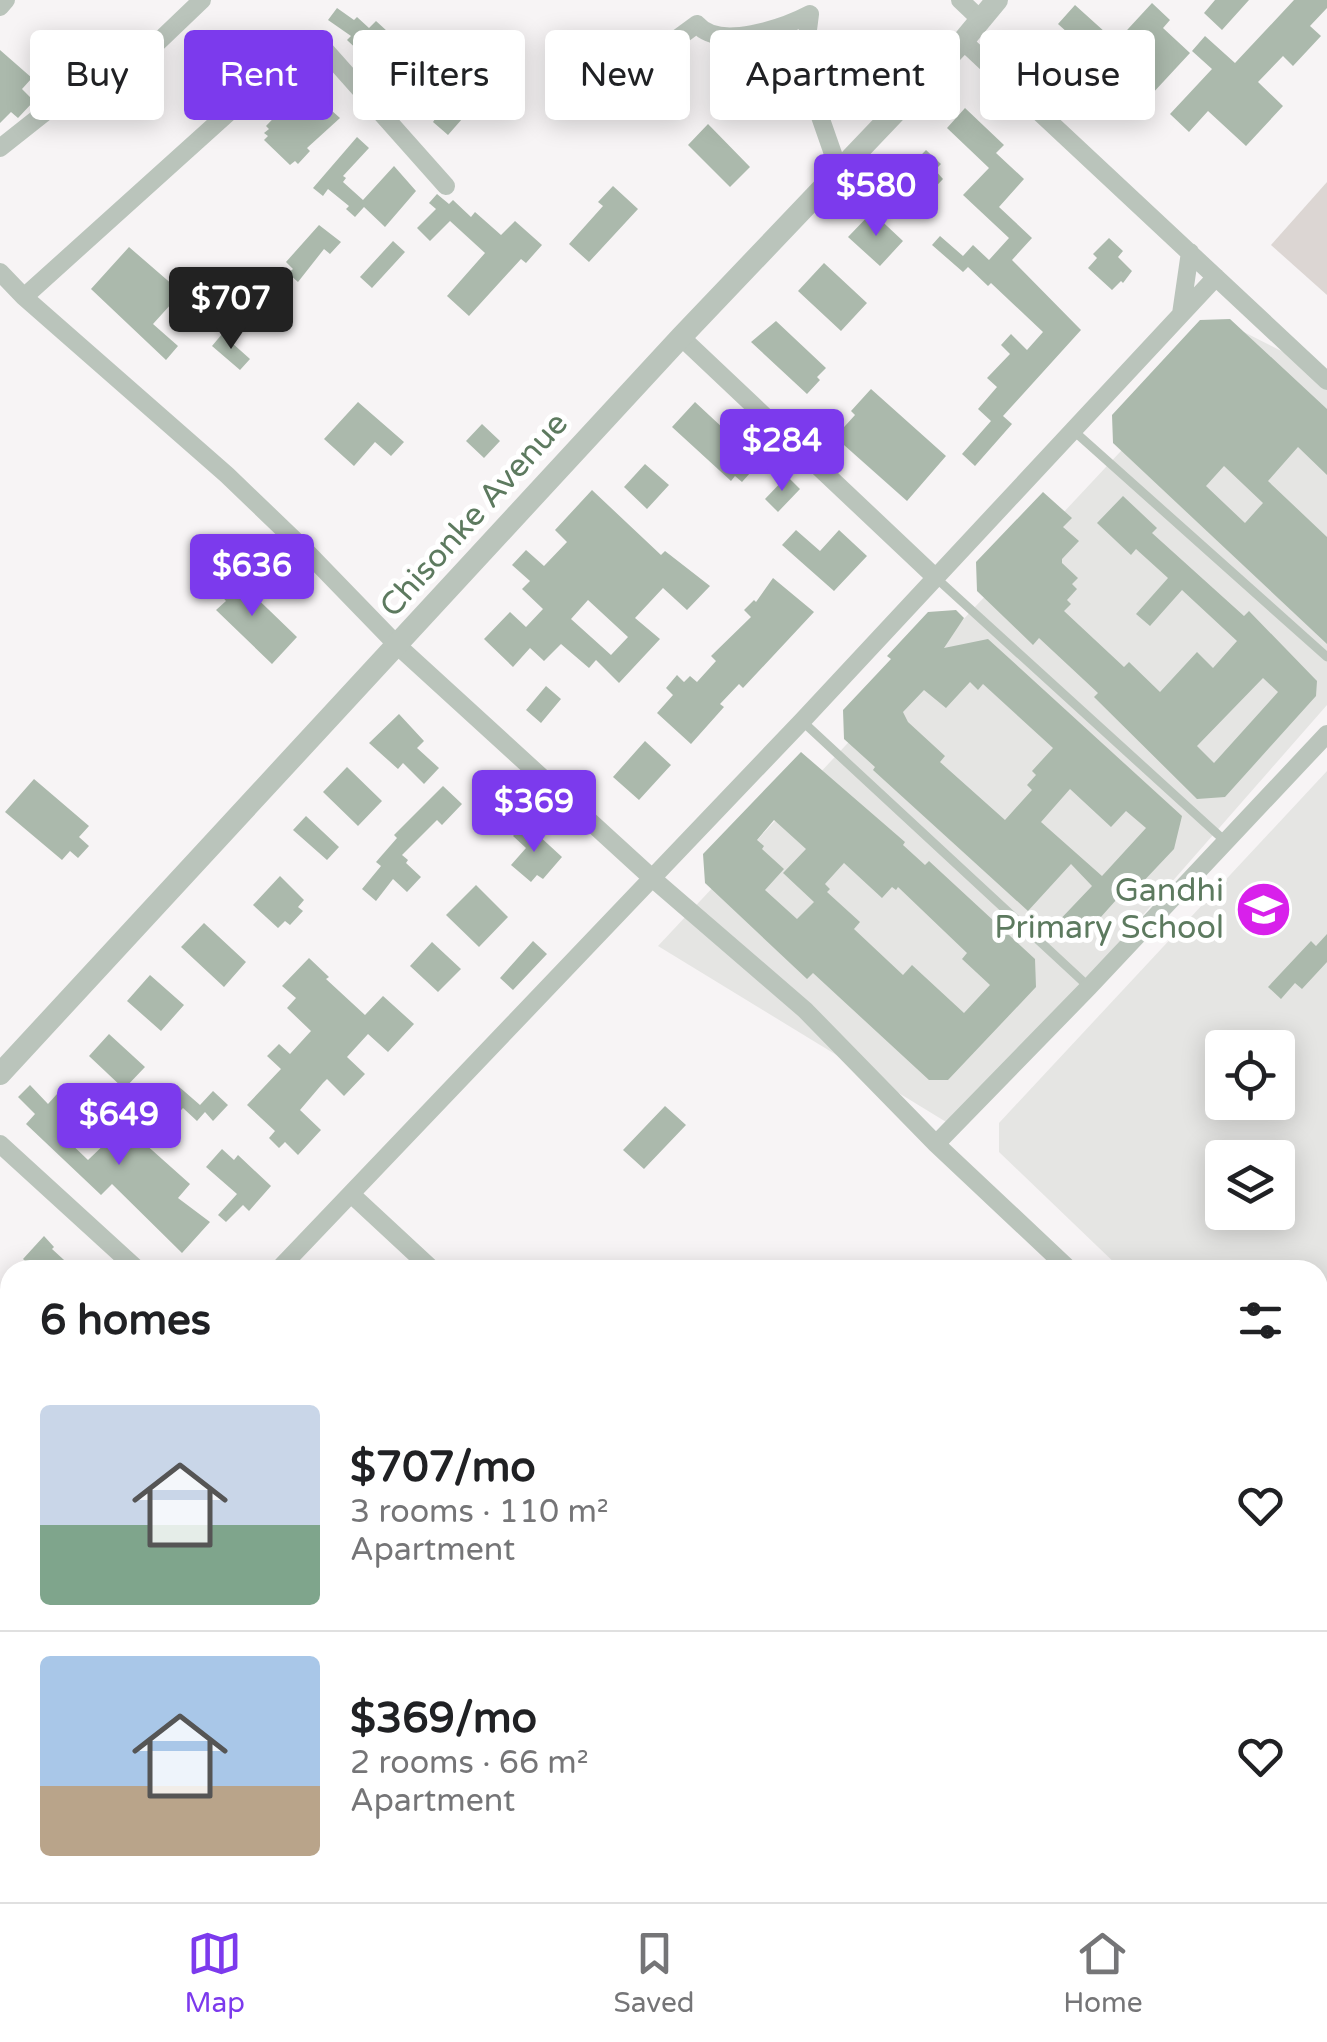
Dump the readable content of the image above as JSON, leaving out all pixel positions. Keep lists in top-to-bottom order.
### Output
{
  "streets": {
    "street": ["Chisonke Avenue"]
  },
  "places": {
    "school or university": ["Gandhi Primary School"]
  },
  "page": {
    "chip": [
      "Buy",
      "Rent",
      "Filters",
      "New",
      "Apartment",
      "House"
    ],
    "price": [
      "$580",
      "$707",
      "$284",
      "$636",
      "$369",
      "$649"
    ],
    "heading": "6 homes",
    "list": [
      {
        "name": "$707/mo",
        "note": "3 rooms · 110 m² · Apartment"
      },
      {
        "name": "$369/mo",
        "note": "2 rooms · 66 m² · Apartment"
      }
    ],
    "tabs": ["Map", "Saved", "Home"]
  }
}
